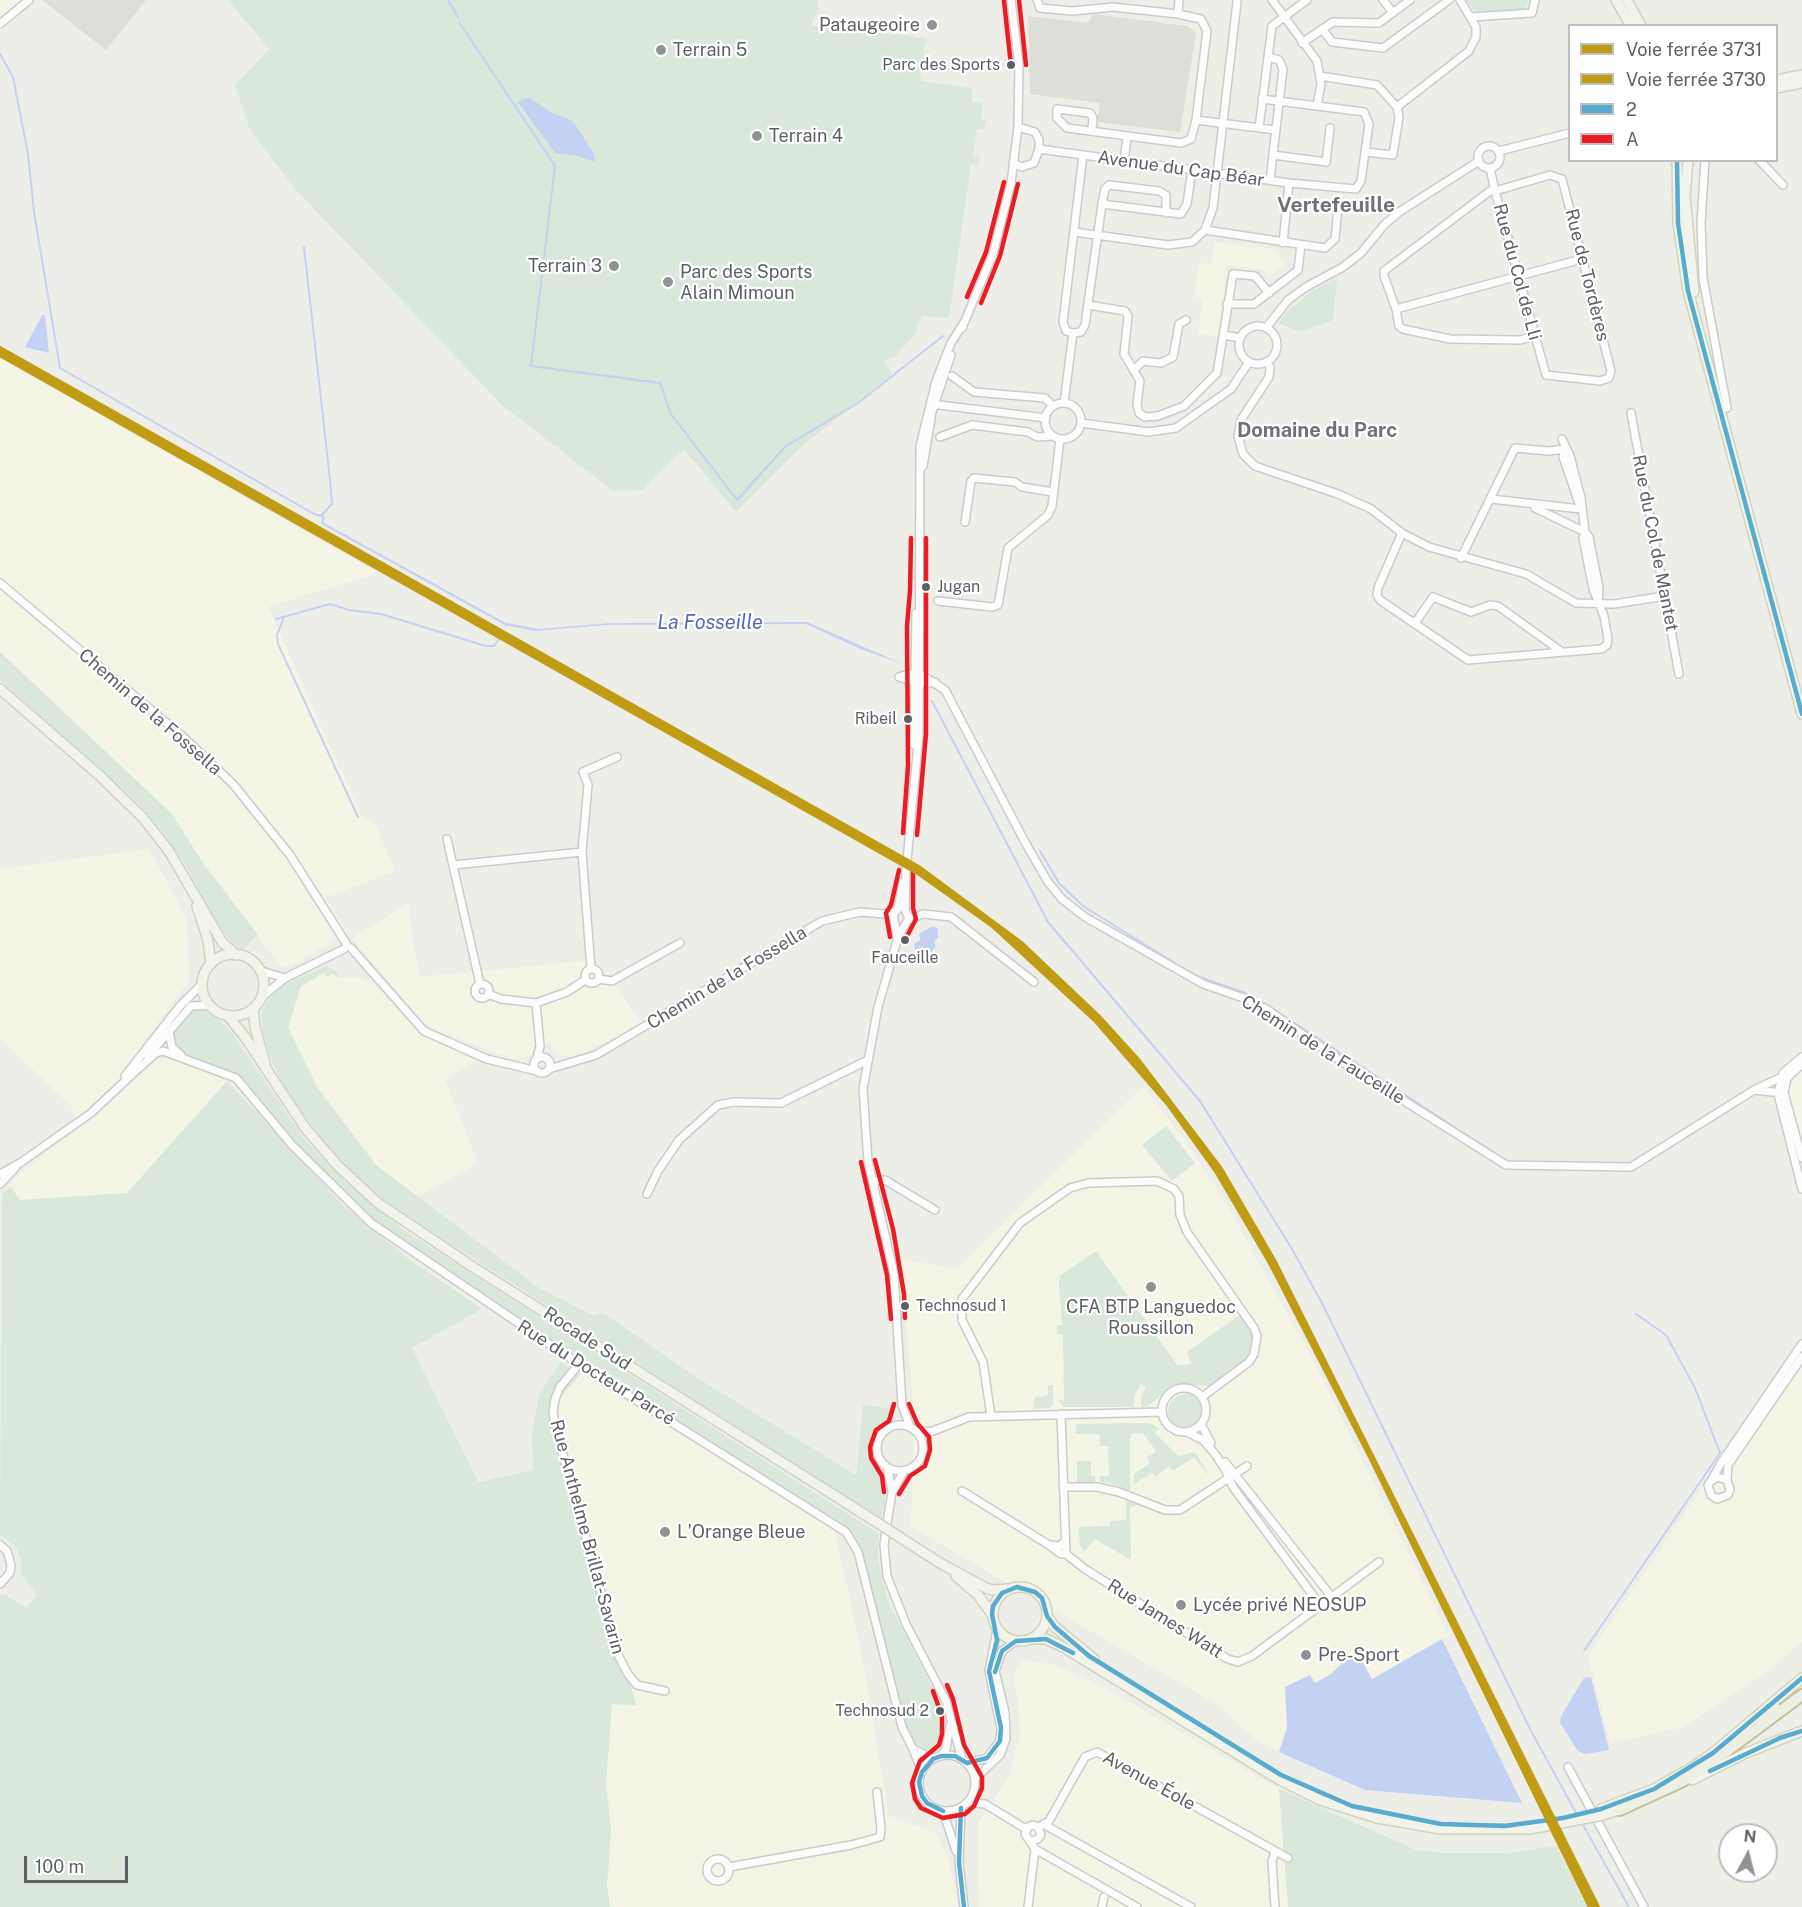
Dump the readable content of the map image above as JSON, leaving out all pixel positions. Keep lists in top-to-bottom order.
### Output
{
  "streets": {
    "main road": ["Rocade Sud"],
    "street": [
      "Avenue du Cap Béar",
      "Rue du Col de Lli",
      "Rue de Tordères",
      "Rue du Col de Mantet",
      "Chemin de la Fossella",
      "Chemin de la Fauceille",
      "Rue du Docteur Parcé",
      "Rue Anthelme Brillat-Savarin",
      "Rue James Watt",
      "Avenue Éole"
    ]
  },
  "crossings": [
    ["Rue du Col de Lli", "Rue de Tordères"],
    ["Rue du Docteur Parcé", "Rue Anthelme Brillat-Savarin"]
  ],
  "districts": ["Vertefeuille", "Domaine du Parc"],
  "water": ["La Fosseille"],
  "places": [
    "Pataugeoire",
    "Terrain 5",
    "Parc des Sports",
    "Terrain 4",
    "Terrain 3",
    "Parc des Sports Alain Mimoun",
    "Jugan",
    "Ribeil",
    "Fauceille",
    "CFA BTP Languedoc Roussillon",
    "Technosud 1",
    "L'Orange Bleue",
    "Lycée privé NEOSUP",
    "Pre-Sport",
    "Technosud 2"
  ],
  "lines": [
    "transit line A",
    "transit line 2",
    "rail line 3731",
    "rail line 3730"
  ],
  "legend": [
    "Voie ferrée 3731",
    "Voie ferrée 3730",
    "2",
    "A"
  ],
  "scale_bar": "100 m",
  "north": "top"
}
